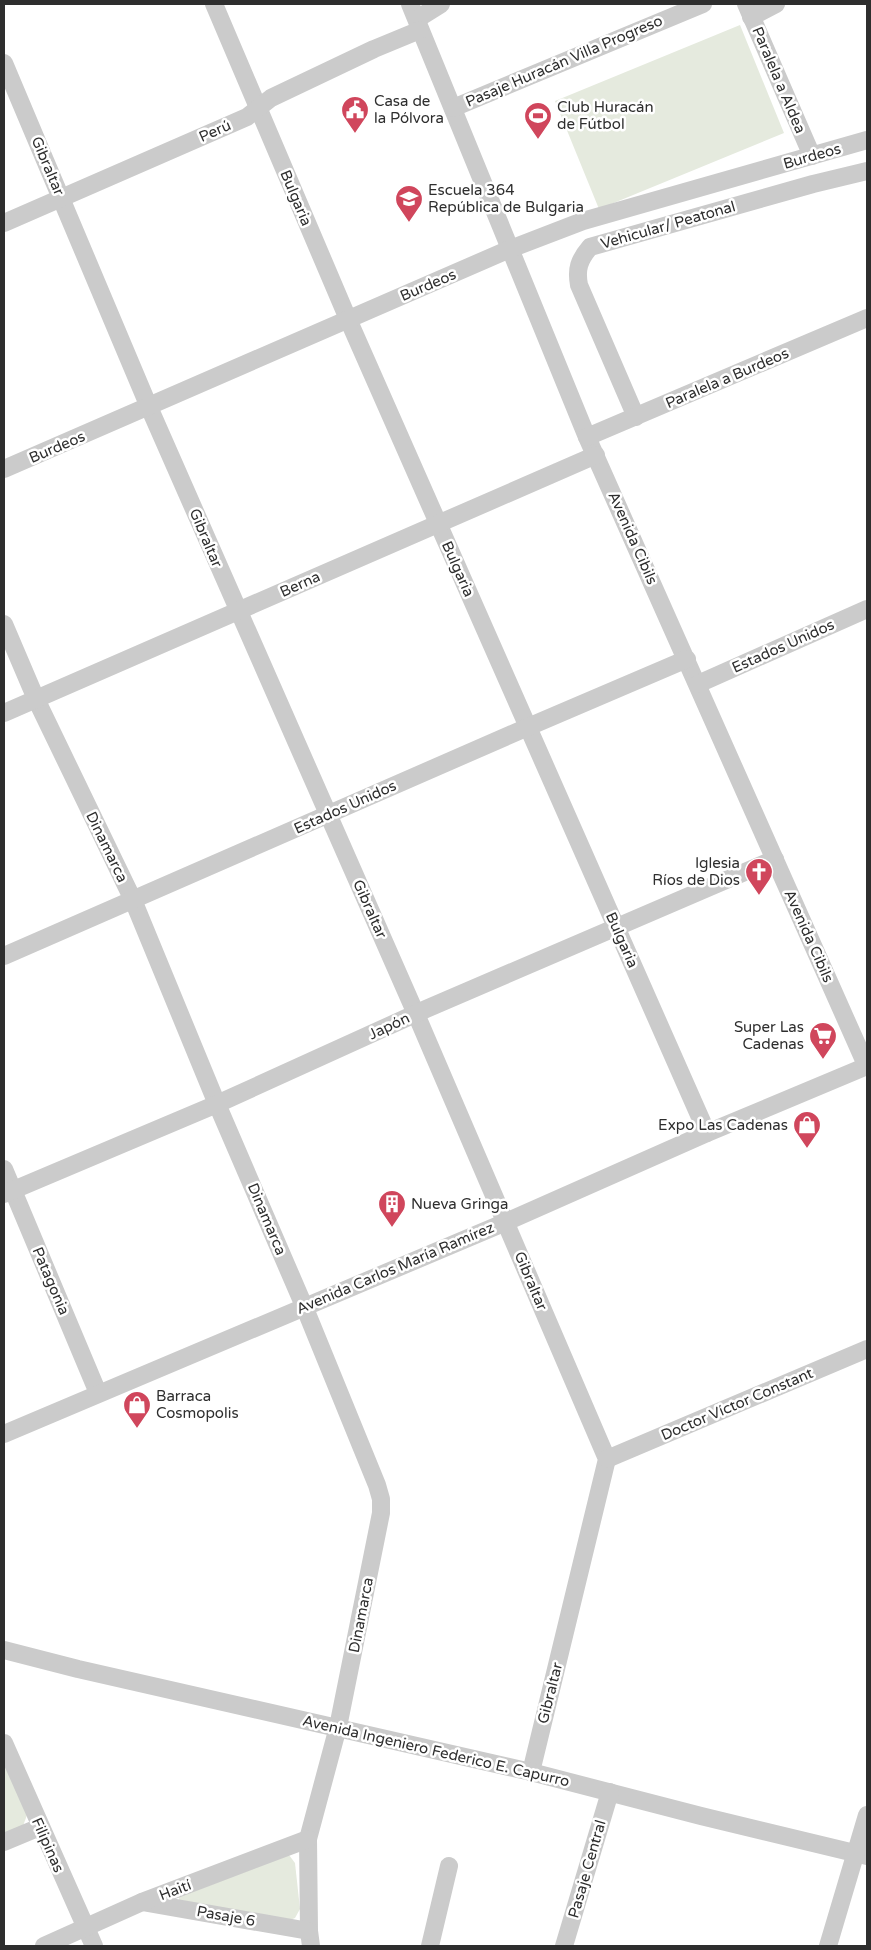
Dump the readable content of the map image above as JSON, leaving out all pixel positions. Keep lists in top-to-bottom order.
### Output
{
  "streets": {
    "street": [
      "Pasaje Huracán Villa Progreso",
      "Paralela a Aldea",
      "Perú",
      "Burdeos",
      "Gibraltar",
      "Bulgaria",
      "Vehicular/ Peatonal",
      "Paralela a Burdeos",
      "Avenida Cibils",
      "Berna",
      "Estados Unidos",
      "Dinamarca",
      "Japón",
      "Avenida Carlos María Ramírez",
      "Patagonia",
      "Doctor Víctor Constant",
      "Avenida Ingeniero Federico E. Capurro",
      "Filipinas",
      "Pasaje Central",
      "Haití",
      "Pasaje 6"
    ]
  },
  "crossings": [
    ["Pasaje Huracán Villa Progreso", "Avenida Cibils"],
    ["Paralela a Aldea", "Burdeos"],
    ["Perú", "Gibraltar"],
    ["Perú", "Bulgaria"],
    ["Perú", "Avenida Cibils"],
    ["Burdeos", "Gibraltar"],
    ["Burdeos", "Bulgaria"],
    ["Burdeos", "Avenida Cibils"],
    ["Gibraltar", "Berna"],
    ["Gibraltar", "Estados Unidos"],
    ["Gibraltar", "Japón"],
    ["Gibraltar", "Avenida Carlos María Ramírez"],
    ["Gibraltar", "Doctor Víctor Constant"],
    ["Gibraltar", "Avenida Ingeniero Federico E. Capurro"],
    ["Bulgaria", "Berna"],
    ["Bulgaria", "Estados Unidos"],
    ["Bulgaria", "Japón"],
    ["Bulgaria", "Avenida Carlos María Ramírez"],
    ["Vehicular/ Peatonal", "Paralela a Burdeos"],
    ["Paralela a Burdeos", "Avenida Cibils"],
    ["Avenida Cibils", "Berna"],
    ["Avenida Cibils", "Estados Unidos"],
    ["Avenida Cibils", "Japón"],
    ["Avenida Cibils", "Avenida Carlos María Ramírez"],
    ["Berna", "Dinamarca"],
    ["Estados Unidos", "Dinamarca"],
    ["Dinamarca", "Japón"],
    ["Dinamarca", "Avenida Carlos María Ramírez"],
    ["Dinamarca", "Avenida Ingeniero Federico E. Capurro"],
    ["Dinamarca", "Haití"],
    ["Dinamarca", "Pasaje 6"],
    ["Japón", "Patagonia"],
    ["Avenida Carlos María Ramírez", "Patagonia"],
    ["Avenida Ingeniero Federico E. Capurro", "Pasaje Central"],
    ["Filipinas", "Haití"],
    ["Haití", "Pasaje 6"]
  ],
  "places": {
    "public building": ["Casa de la Pólvora"],
    "sports": ["Club Huracán de Fútbol"],
    "school or university": ["Escuela 364 República de Bulgaria"],
    "church": ["Iglesia Ríos de Dios"],
    "supermarket": ["Super Las Cadenas"],
    "shop": ["Expo Las Cadenas", "Barraca Cosmopolis"],
    "building": ["Nueva Gringa"]
  }
}
